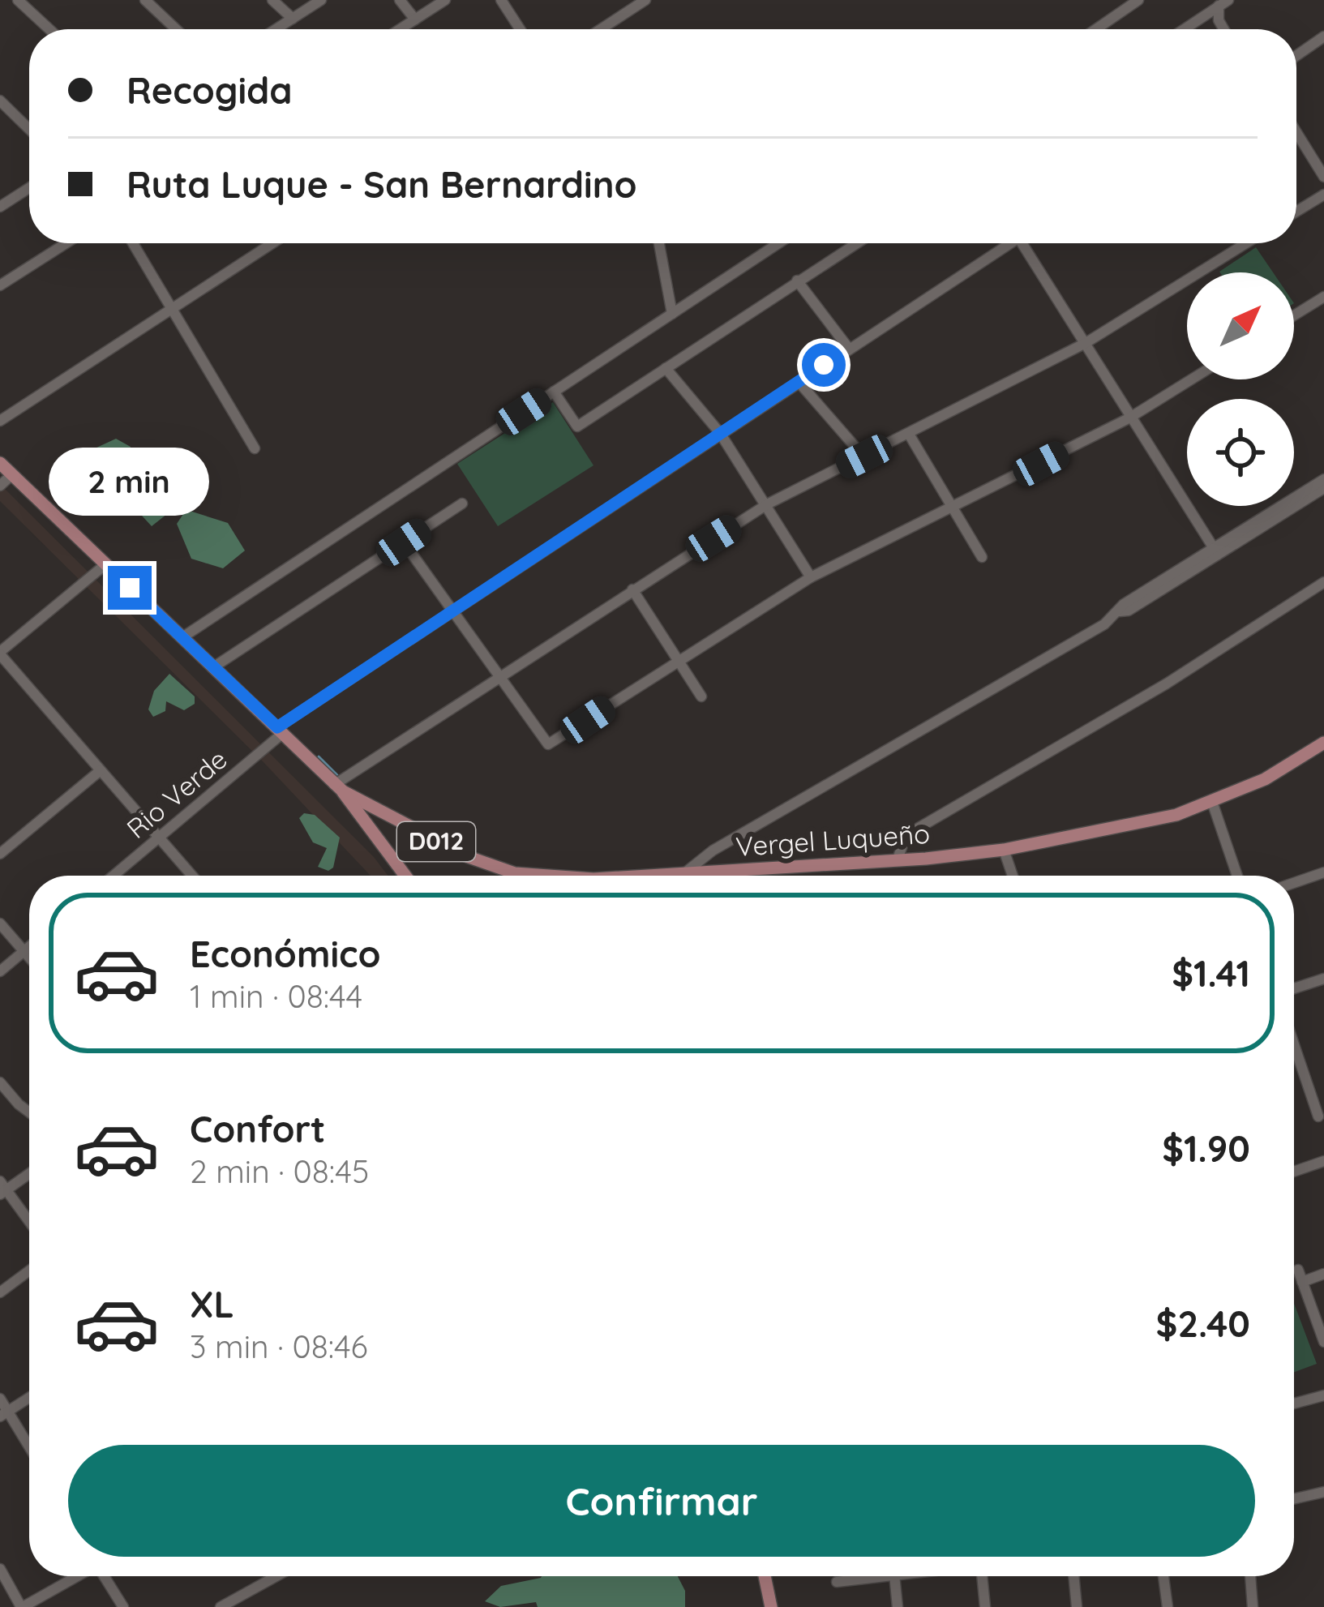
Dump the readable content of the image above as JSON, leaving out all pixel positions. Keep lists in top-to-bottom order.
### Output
{
  "streets": {
    "main road": ["Vergel Luqueño", "D012"],
    "street": ["Rio Verde"]
  },
  "crossings": [
    ["Rio Verde", "D012"],
    ["Vergel Luqueño", "D012"]
  ],
  "north": "top right",
  "page": {
    "banner": ["Recogida", "Ruta Luque - San Bernardino"],
    "bubble": "2 min",
    "list": [
      {
        "name": "Económico",
        "note": "1 min · 08:44",
        "value": "$1.41"
      },
      {
        "name": "Confort",
        "note": "2 min · 08:45",
        "value": "$1.90"
      },
      {
        "name": "XL",
        "note": "3 min · 08:46",
        "value": "$2.40"
      }
    ],
    "buttons": "Confirmar"
  }
}
